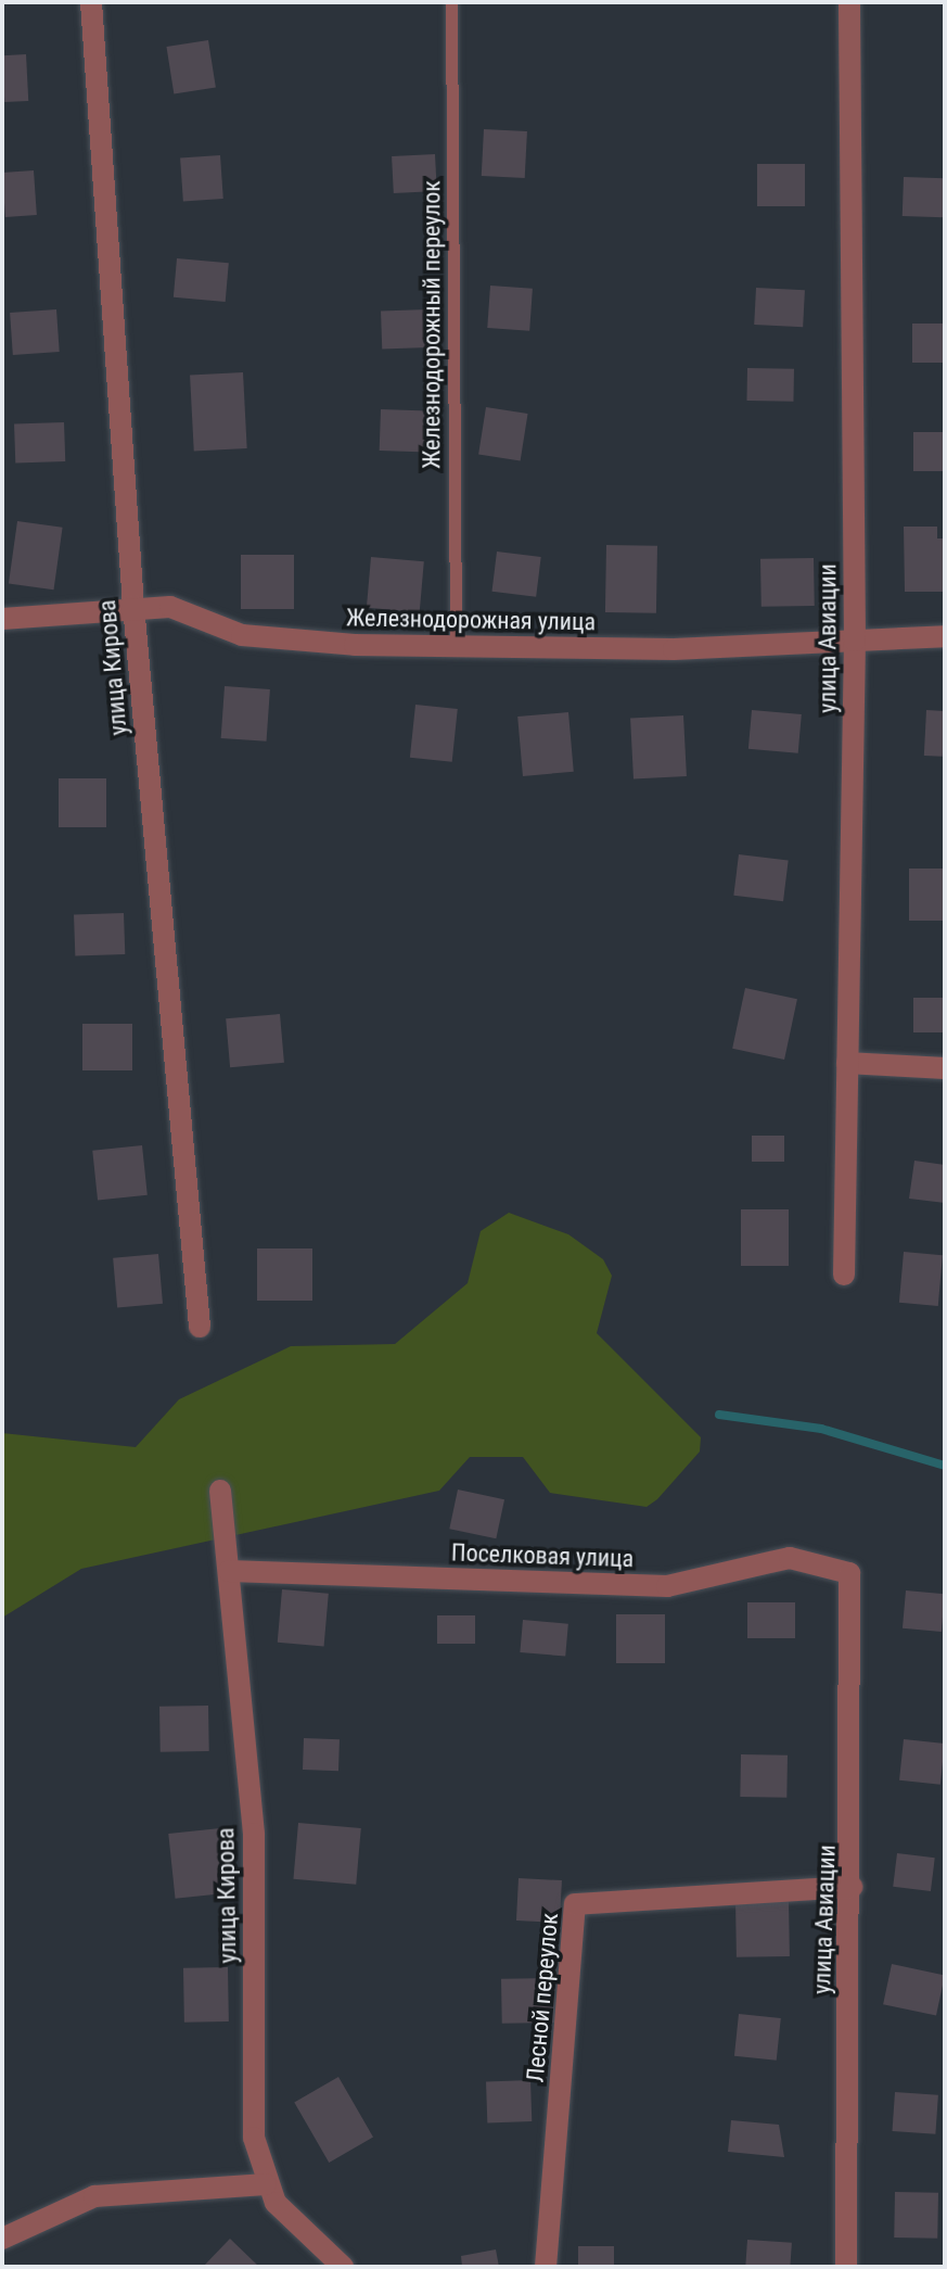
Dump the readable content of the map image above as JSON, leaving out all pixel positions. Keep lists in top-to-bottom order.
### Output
{
  "streets": {
    "street": [
      "Железнодорожная улица",
      "улица Авиации",
      "улица Кирова",
      "Поселковая улица",
      "Лесной переулок"
    ],
    "lane": ["Железнодорожный переулок"]
  },
  "crossings": [
    ["Железнодорожный переулок", "Железнодорожная улица"],
    ["Железнодорожная улица", "улица Авиации"],
    ["Железнодорожная улица", "улица Кирова"],
    ["улица Авиации", "Поселковая улица"],
    ["улица Авиации", "Лесной переулок"],
    ["улица Кирова", "Поселковая улица"]
  ]
}
